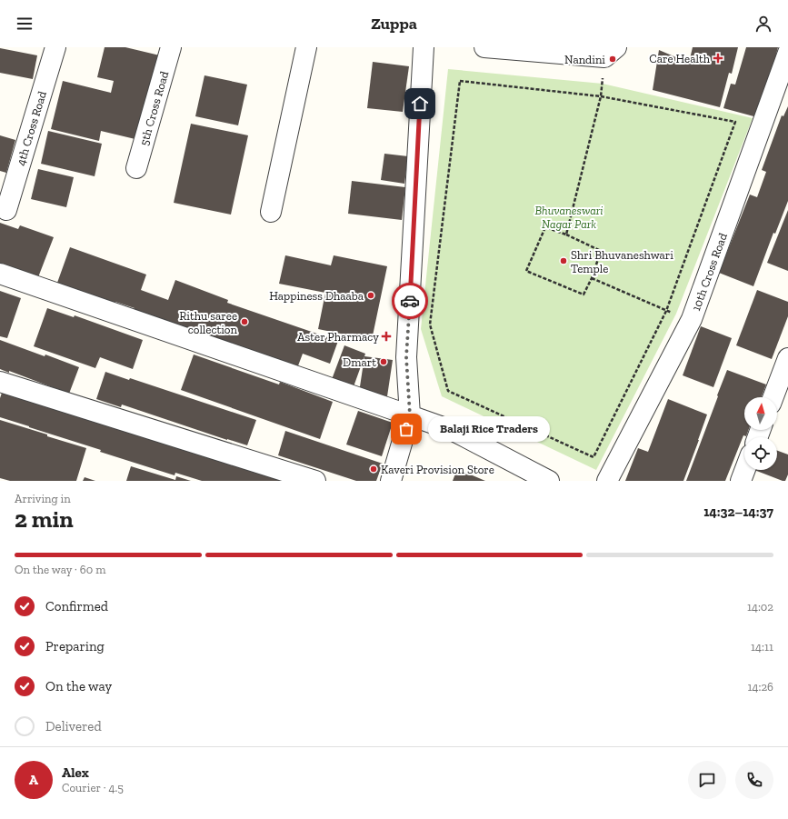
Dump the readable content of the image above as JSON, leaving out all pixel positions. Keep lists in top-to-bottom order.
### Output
{
  "streets": {
    "street": ["5th Cross Road", "4th Cross Road", "10th Cross Road"]
  },
  "parks": ["Bhuvaneswari Nagar Park"],
  "places": {
    "health": ["Care Health", "Aster Pharmacy"],
    "other": [
      "Nandini",
      "Shri Bhuvaneshwari Temple",
      "Happiness Dhaaba",
      "Rithu saree collection",
      "Dmart",
      "Balaji Rice Traders",
      "Kaveri Provision Store"
    ]
  },
  "north": "top",
  "page": {
    "header": "Zuppa",
    "bubble": "Balaji Rice Traders",
    "heading": ["2 min", "Arriving in", "14:32–14:37"],
    "panel": ["Alex", "Courier · 4.5"],
    "bar": "On the way · 60 m",
    "list": [
      ["Confirmed", "14:02"],
      ["Preparing", "14:11"],
      ["On the way", "14:26"],
      "Delivered"
    ],
    "round": "A"
  }
}
